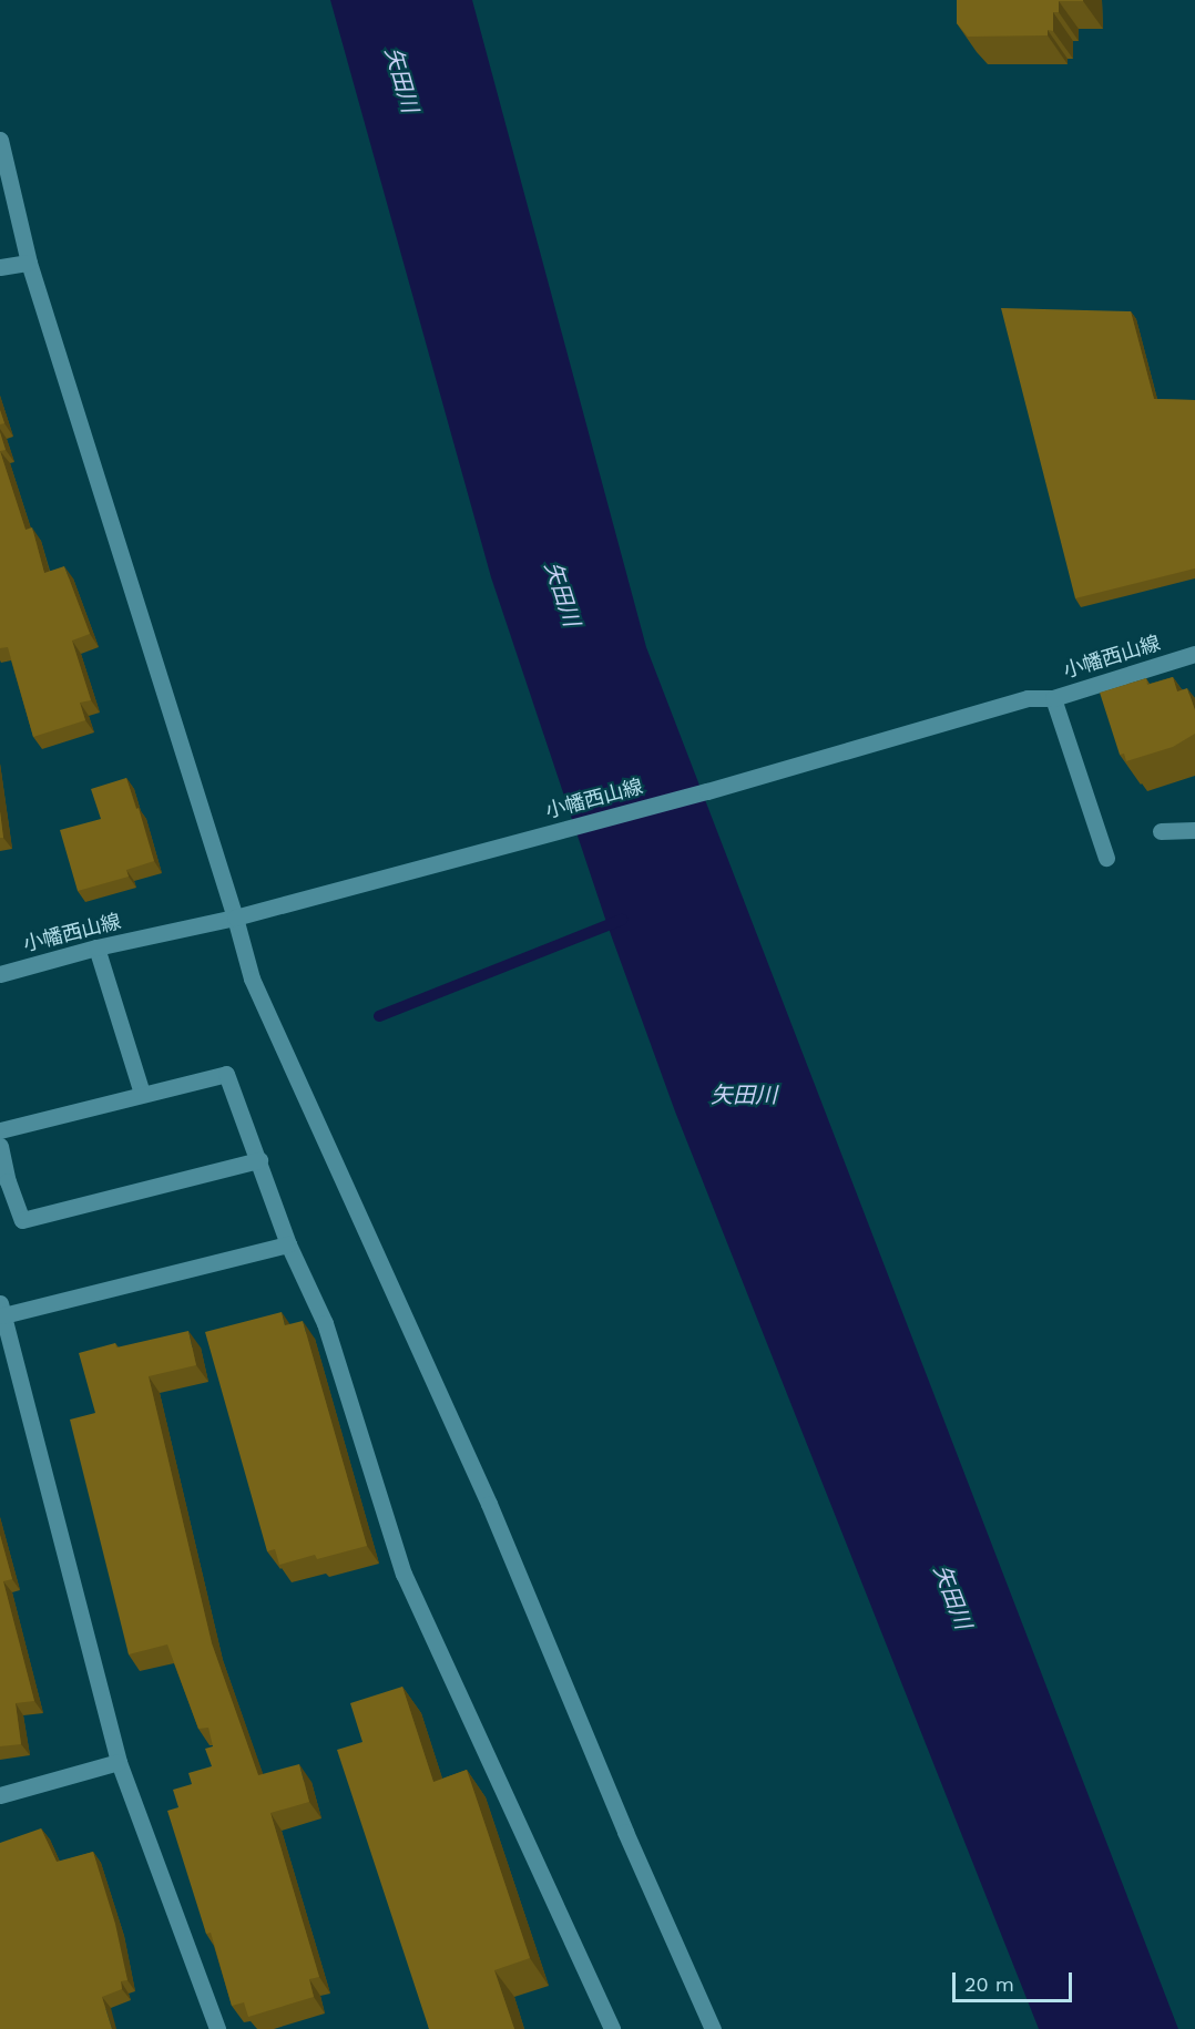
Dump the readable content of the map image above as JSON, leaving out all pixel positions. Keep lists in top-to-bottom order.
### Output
{
  "streets": {
    "street": ["小幡西山線"]
  },
  "water": ["矢田川"],
  "scale_bar": "20 m"
}
